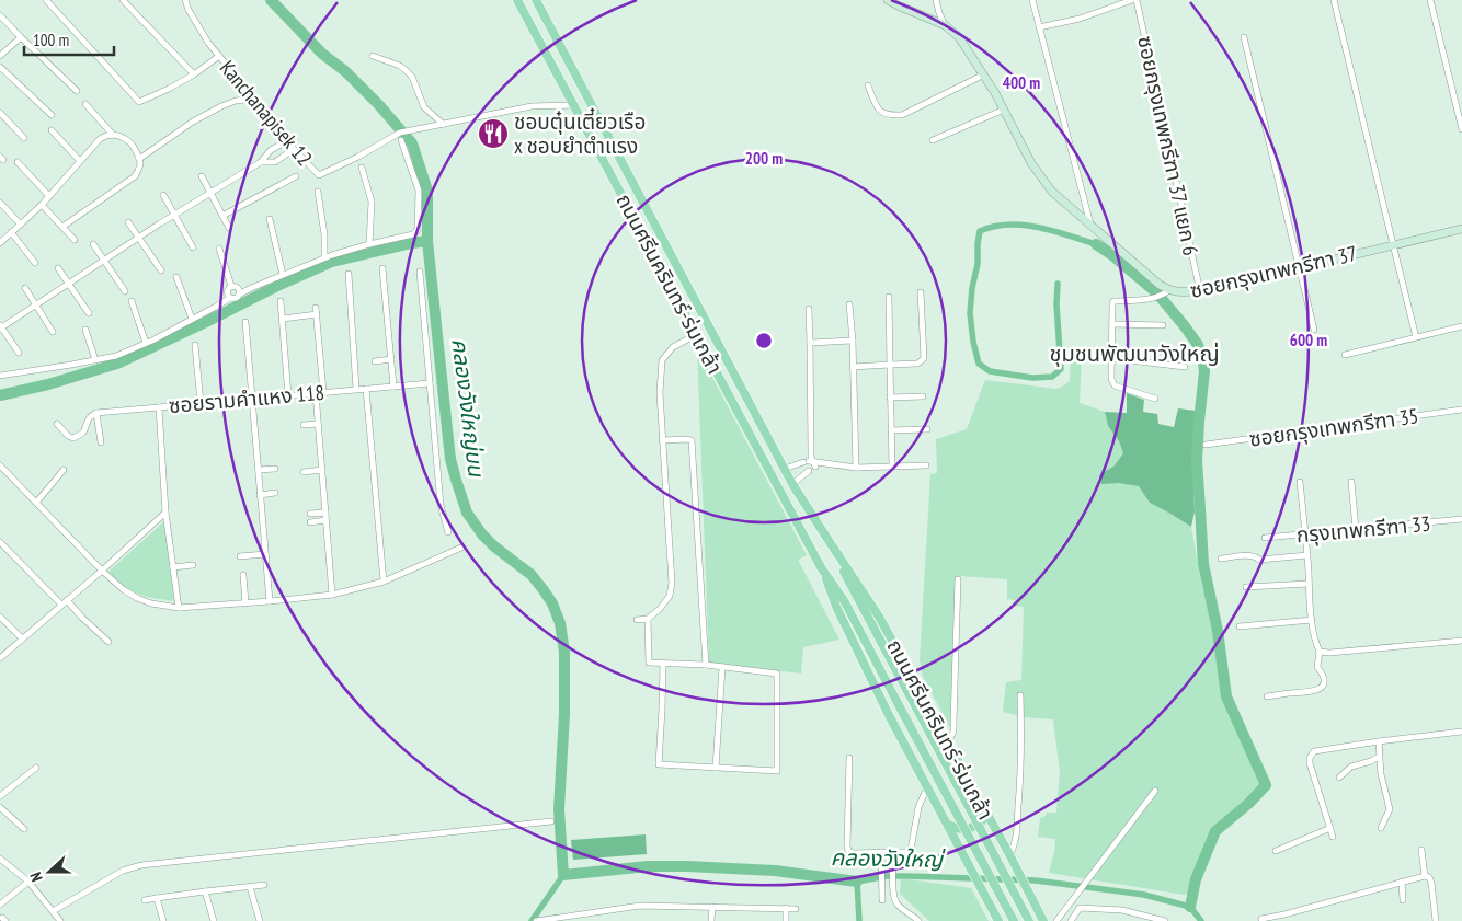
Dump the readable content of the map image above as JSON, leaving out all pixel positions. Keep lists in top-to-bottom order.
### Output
{
  "streets": {
    "main road": ["ถนนศรีนครินทร์-ร่มเกล้า"],
    "street": [
      "Kanchanapisek 12",
      "ซอยกรุงเทพกรีฑา 37 แยก 6",
      "ซอยกรุงเทพกรีฑา 37",
      "ซอยรามคำแหง 118",
      "ซอยกรุงเทพกรีฑา 35",
      "กรุงเทพกรีฑา 33"
    ]
  },
  "crossings": [
    ["ซอยกรุงเทพกรีฑา 37 แยก 6", "ซอยกรุงเทพกรีฑา 37"]
  ],
  "districts": ["ชุมชนพัฒนาวังใหญ่"],
  "water": ["คลองวังใหญ่บน", "คลองวังใหญ่"],
  "places": {
    "restaurant": ["ชอบตุ๋นเตี๋ยวเรือ x ชอบยำตำแรง"]
  },
  "scale_bar": "100 m",
  "north": "left",
  "rings": ["400 m", "200 m", "600 m"]
}
